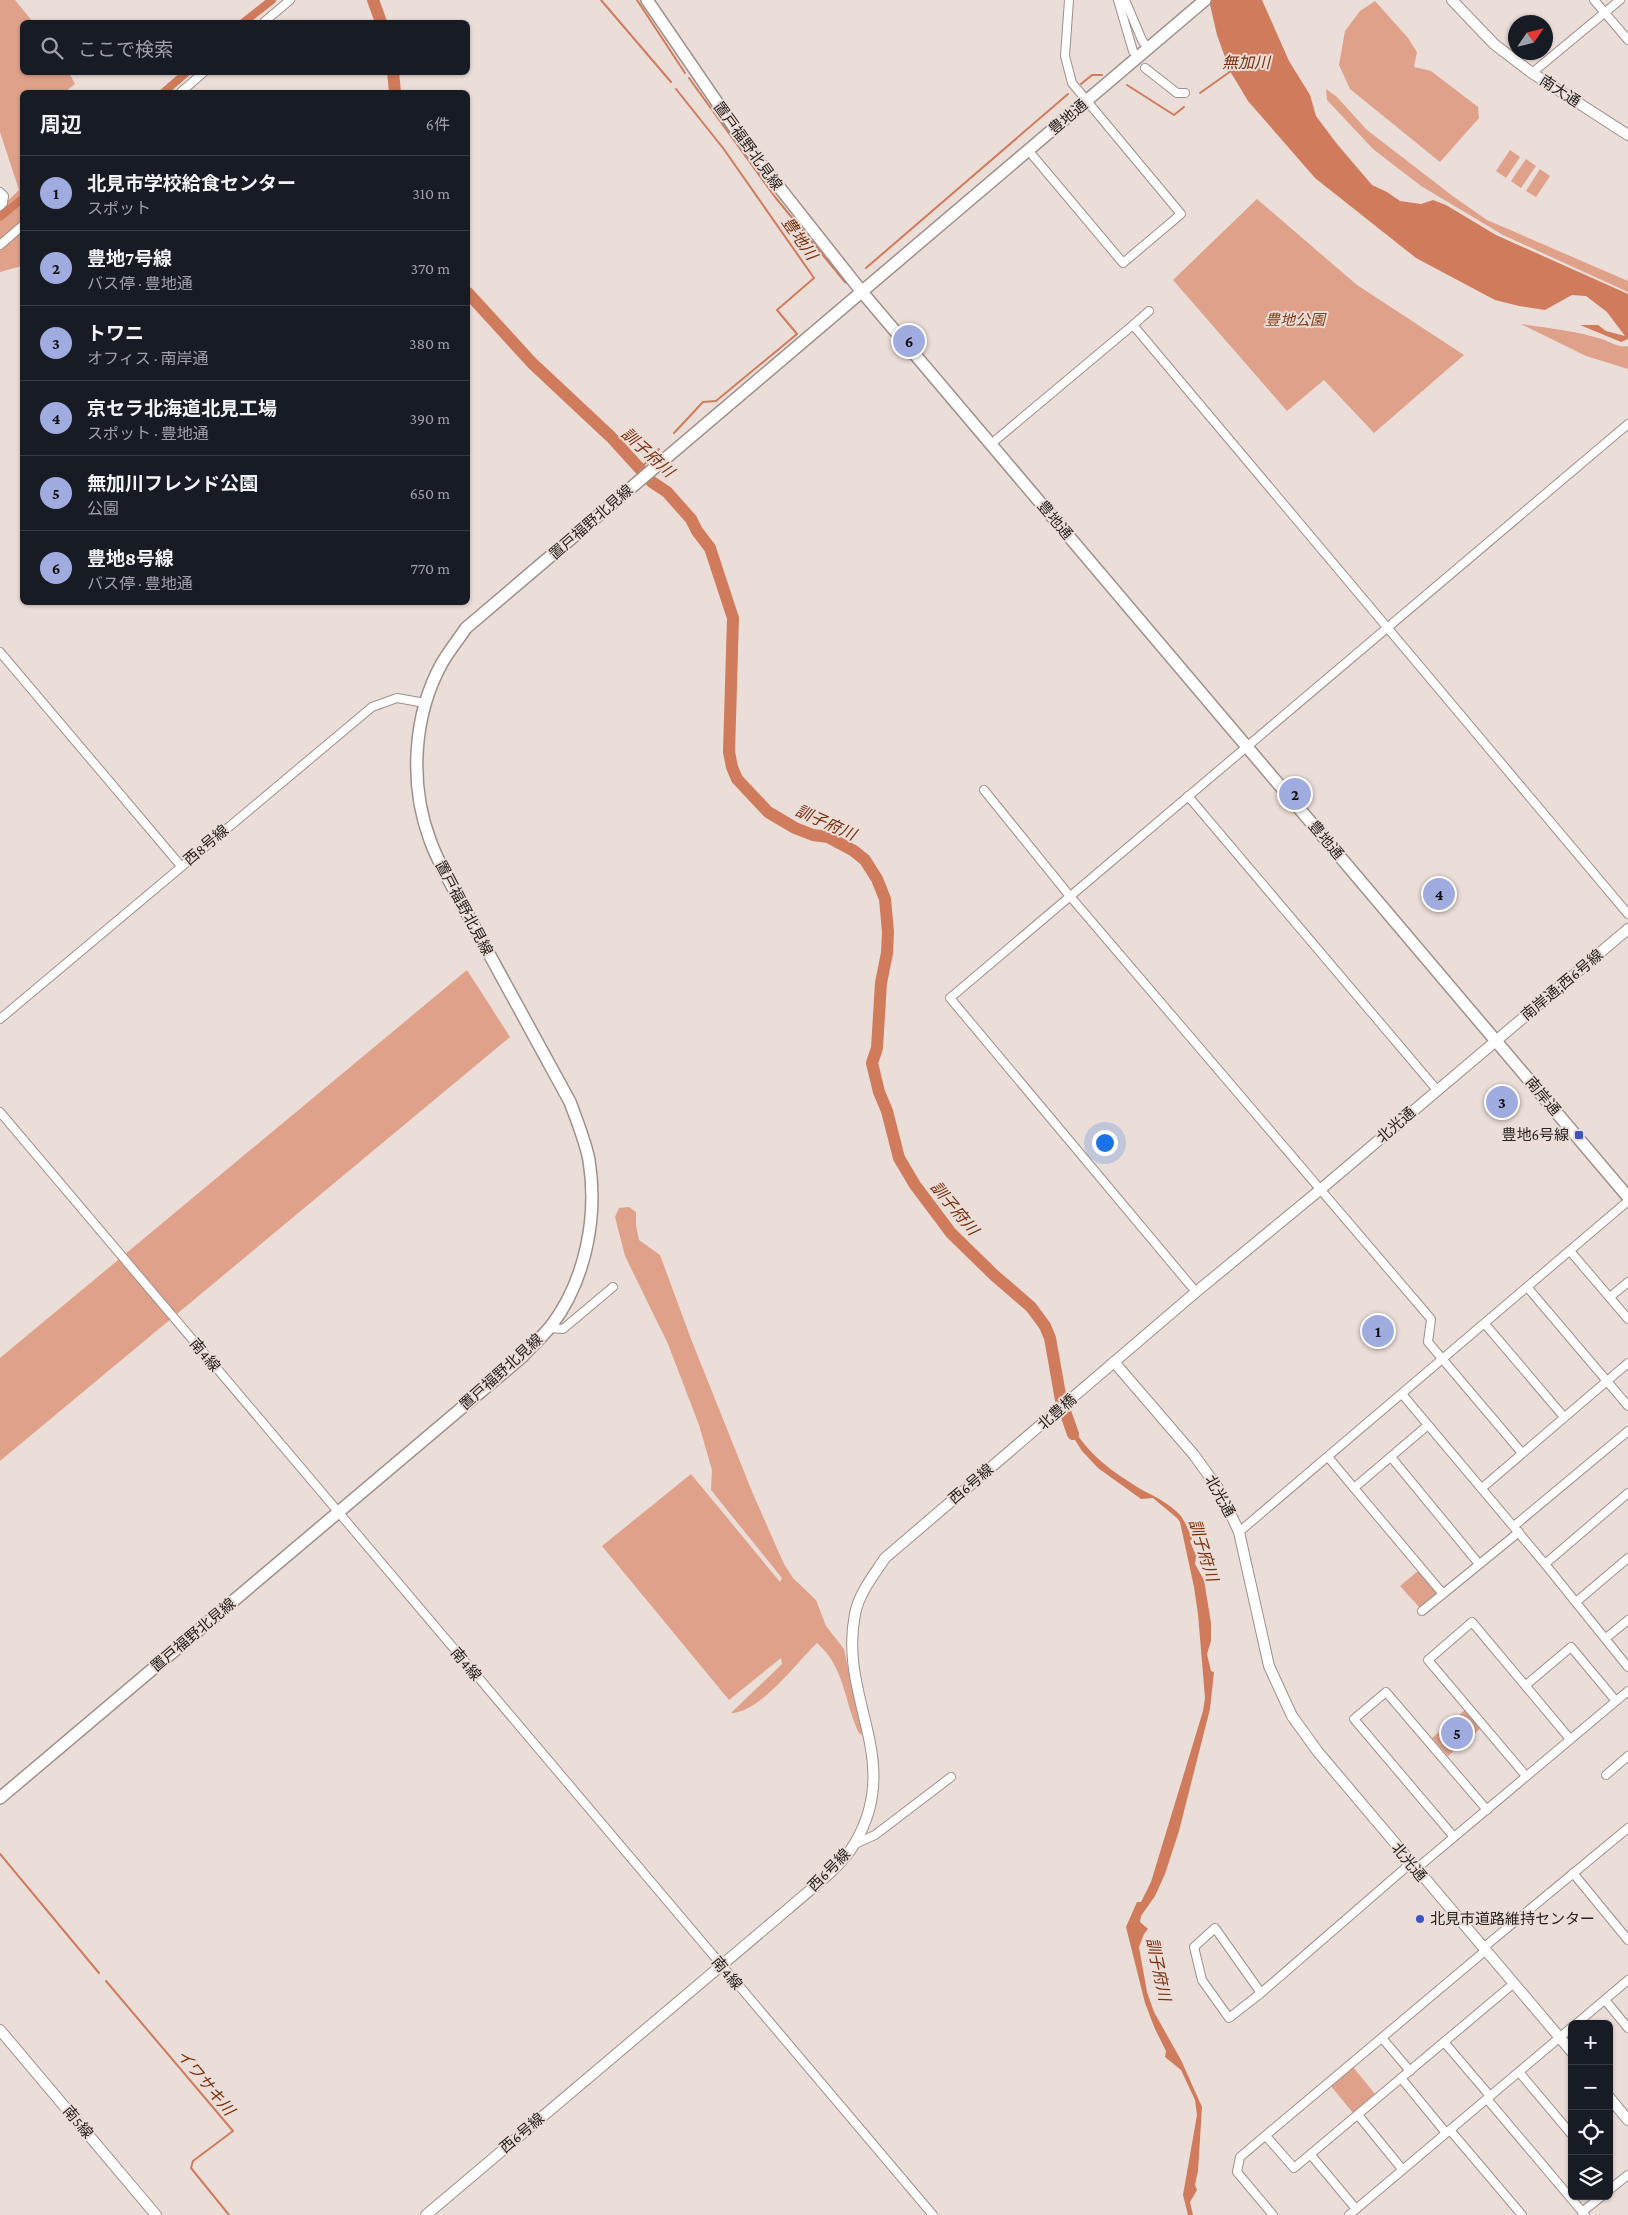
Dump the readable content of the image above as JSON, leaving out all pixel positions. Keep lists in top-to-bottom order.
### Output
{
  "streets": {
    "main road": ["豊地通", "置戸福野北見線", "南岸通"],
    "street": [
      "南大通",
      "西8号線",
      "南岸通;西6号線",
      "北光通",
      "南4線",
      "北豊橋",
      "西6号線",
      "南5線"
    ]
  },
  "crossings": [
    ["豊地通", "置戸福野北見線"],
    ["豊地通", "南岸通;西6号線"],
    ["豊地通", "南岸通"],
    ["豊地通", "北光通"],
    ["置戸福野北見線", "西8号線"],
    ["置戸福野北見線", "南4線"],
    ["南岸通;西6号線", "南岸通"],
    ["南岸通;西6号線", "北光通"],
    ["南岸通", "北光通"],
    ["北光通", "北豊橋"],
    ["南4線", "西6号線"],
    ["北豊橋", "西6号線"]
  ],
  "water": [
    "無加川",
    "豊地川",
    "訓子府川",
    "イワサキ川"
  ],
  "parks": ["豊地公園"],
  "places": {
    "transit": ["豊地6号線"],
    "other": ["北見市道路維持センター"]
  },
  "north": "top right",
  "page": {
    "search": "ここで検索",
    "heading": ["周辺", "6件"],
    "list": [
      {
        "mark": "1",
        "name": "北見市学校給食センター",
        "note": "スポット",
        "value": "310 m"
      },
      {
        "mark": "2",
        "name": "豊地7号線",
        "note": "バス停 · 豊地通",
        "value": "370 m"
      },
      {
        "mark": "3",
        "name": "トワニ",
        "note": "オフィス · 南岸通",
        "value": "380 m"
      },
      {
        "mark": "4",
        "name": "京セラ北海道北見工場",
        "note": "スポット · 豊地通",
        "value": "390 m"
      },
      {
        "mark": "5",
        "name": "無加川フレンド公園",
        "note": "公園",
        "value": "650 m"
      },
      {
        "mark": "6",
        "name": "豊地8号線",
        "note": "バス停 · 豊地通",
        "value": "770 m"
      }
    ],
    "pins": [
      "6",
      "2",
      "4",
      "3",
      "1",
      "5"
    ],
    "map_buttons": ["+", "−"]
  }
}
